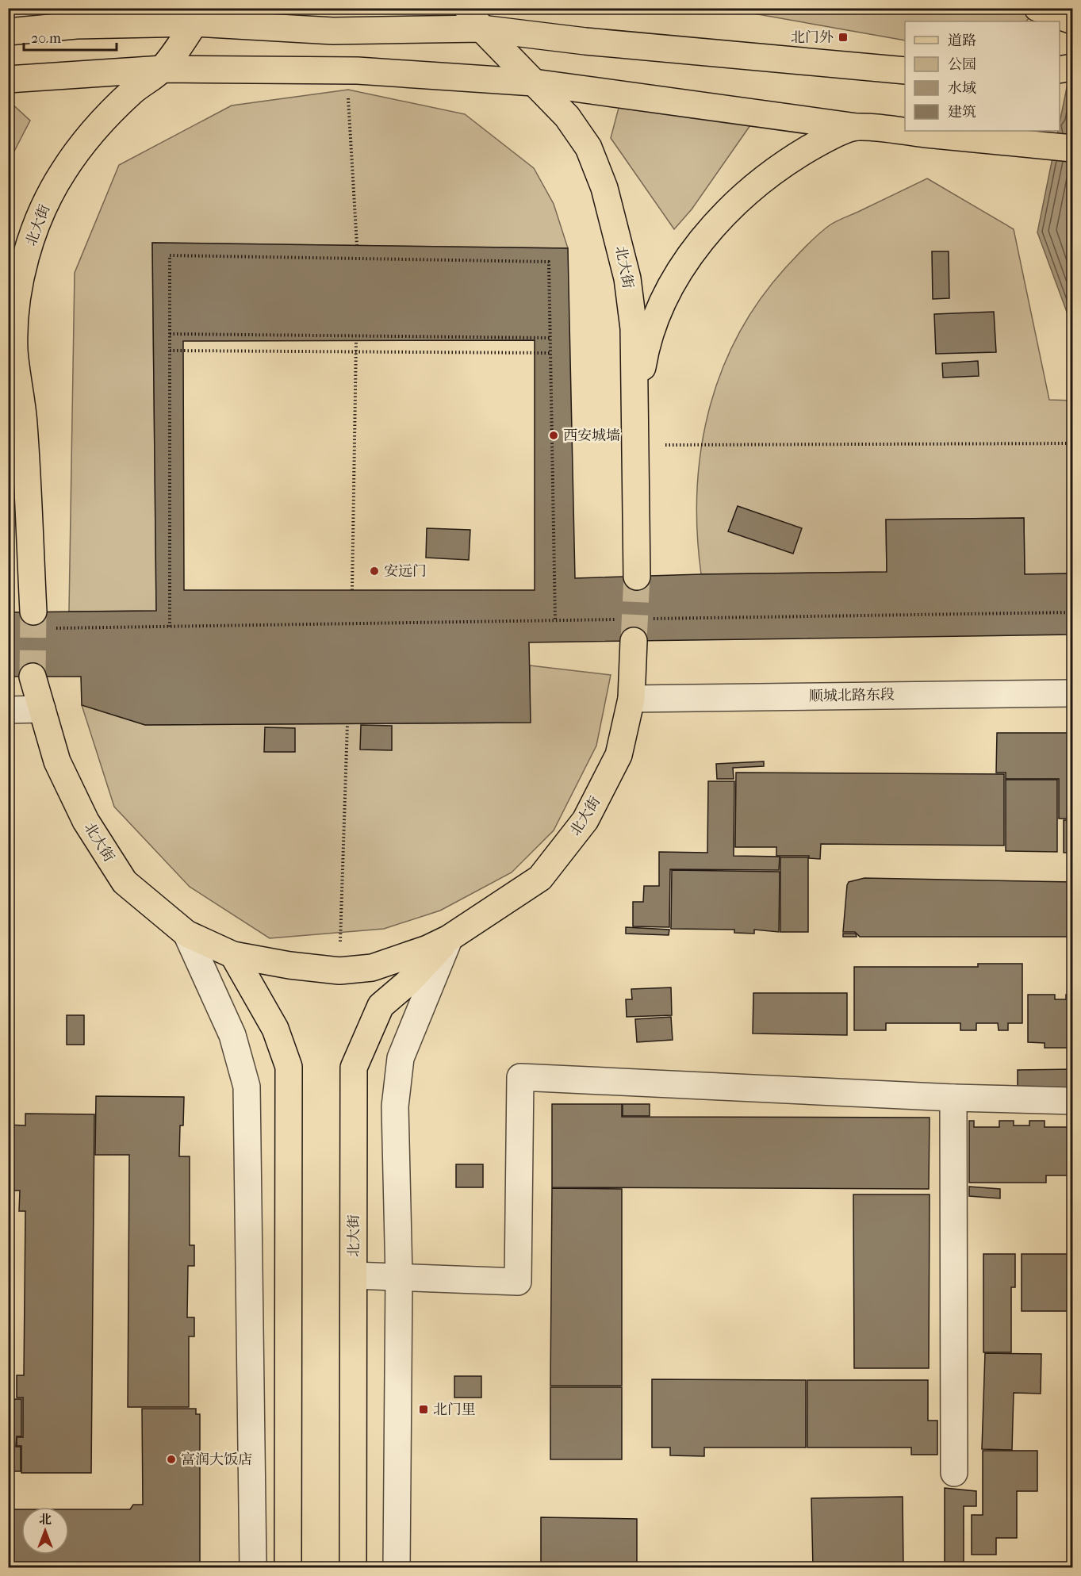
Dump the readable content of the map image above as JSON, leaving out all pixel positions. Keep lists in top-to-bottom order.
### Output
{
  "streets": {
    "main road": ["北大街"],
    "street": ["顺城北路东段"]
  },
  "crossings": [
    ["北大街", "顺城北路东段"]
  ],
  "places": {
    "transit": ["北门外", "北门里"],
    "other": ["西安城墙", "安远门", "富润大饭店"]
  },
  "legend": [
    "道路",
    "公园",
    "水域",
    "建筑"
  ],
  "scale_bar": "20 m",
  "north": "top"
}
